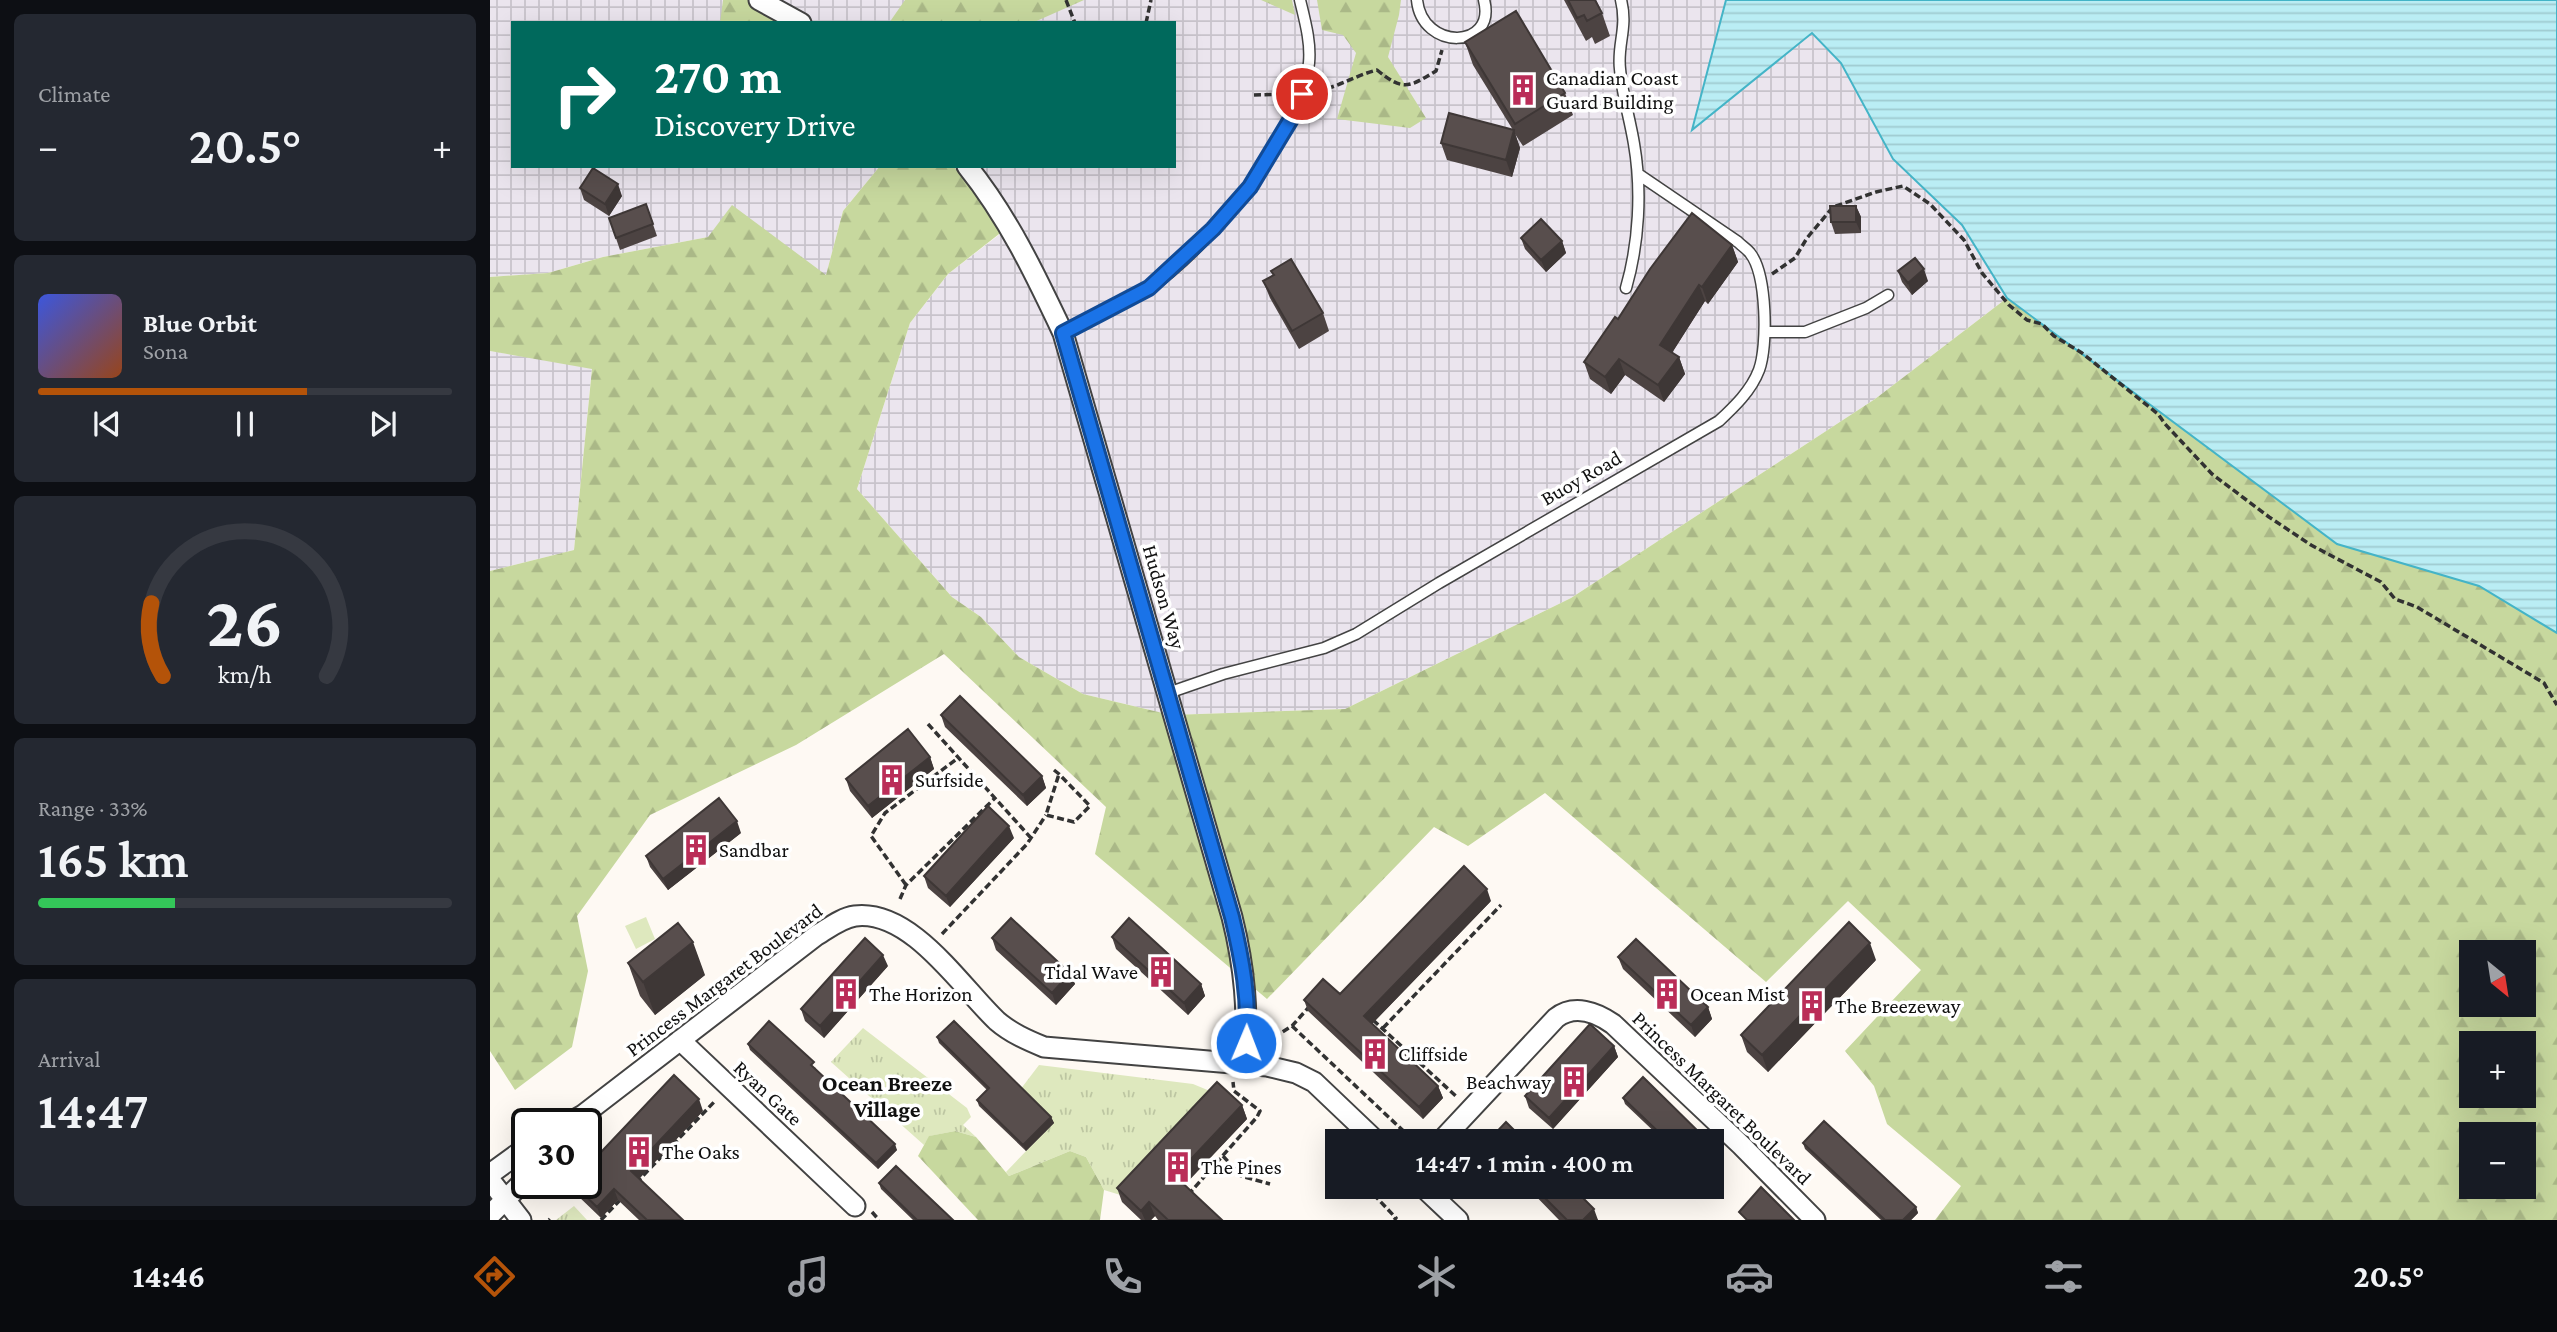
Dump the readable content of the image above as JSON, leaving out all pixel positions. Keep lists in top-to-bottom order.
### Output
{
  "streets": {
    "street": ["Hudson Way", "Princess Margaret Boulevard", "Ryan Gate"],
    "lane": ["Buoy Road"]
  },
  "crossings": [
    ["Buoy Road", "Hudson Way"],
    ["Hudson Way", "Princess Margaret Boulevard"],
    ["Princess Margaret Boulevard", "Ryan Gate"]
  ],
  "districts": ["Ocean Breeze Village"],
  "places": {
    "building": [
      "Canadian Coast Guard Building",
      "Surfside",
      "Sandbar",
      "Tidal Wave",
      "The Horizon",
      "Ocean Mist",
      "The Breezeway",
      "Cliffside",
      "Beachway",
      "The Oaks",
      "The Pines"
    ]
  },
  "north": "bottom right",
  "page": {
    "tile": [
      "Climate",
      ["Range · 33%", "165 km"],
      ["Arrival", "14:47"]
    ],
    "turn": ["270 m", "Discovery Drive"],
    "heat": ["−", "20.5°", "+"],
    "song": ["Blue Orbit", "Sona"],
    "map_buttons": ["+", "−"],
    "limit": "30",
    "trip": "14:47 · 1 min · 400 m",
    "tabs": ["14:46", "20.5°"],
    "gauge": ["26", "km/h"]
  }
}
